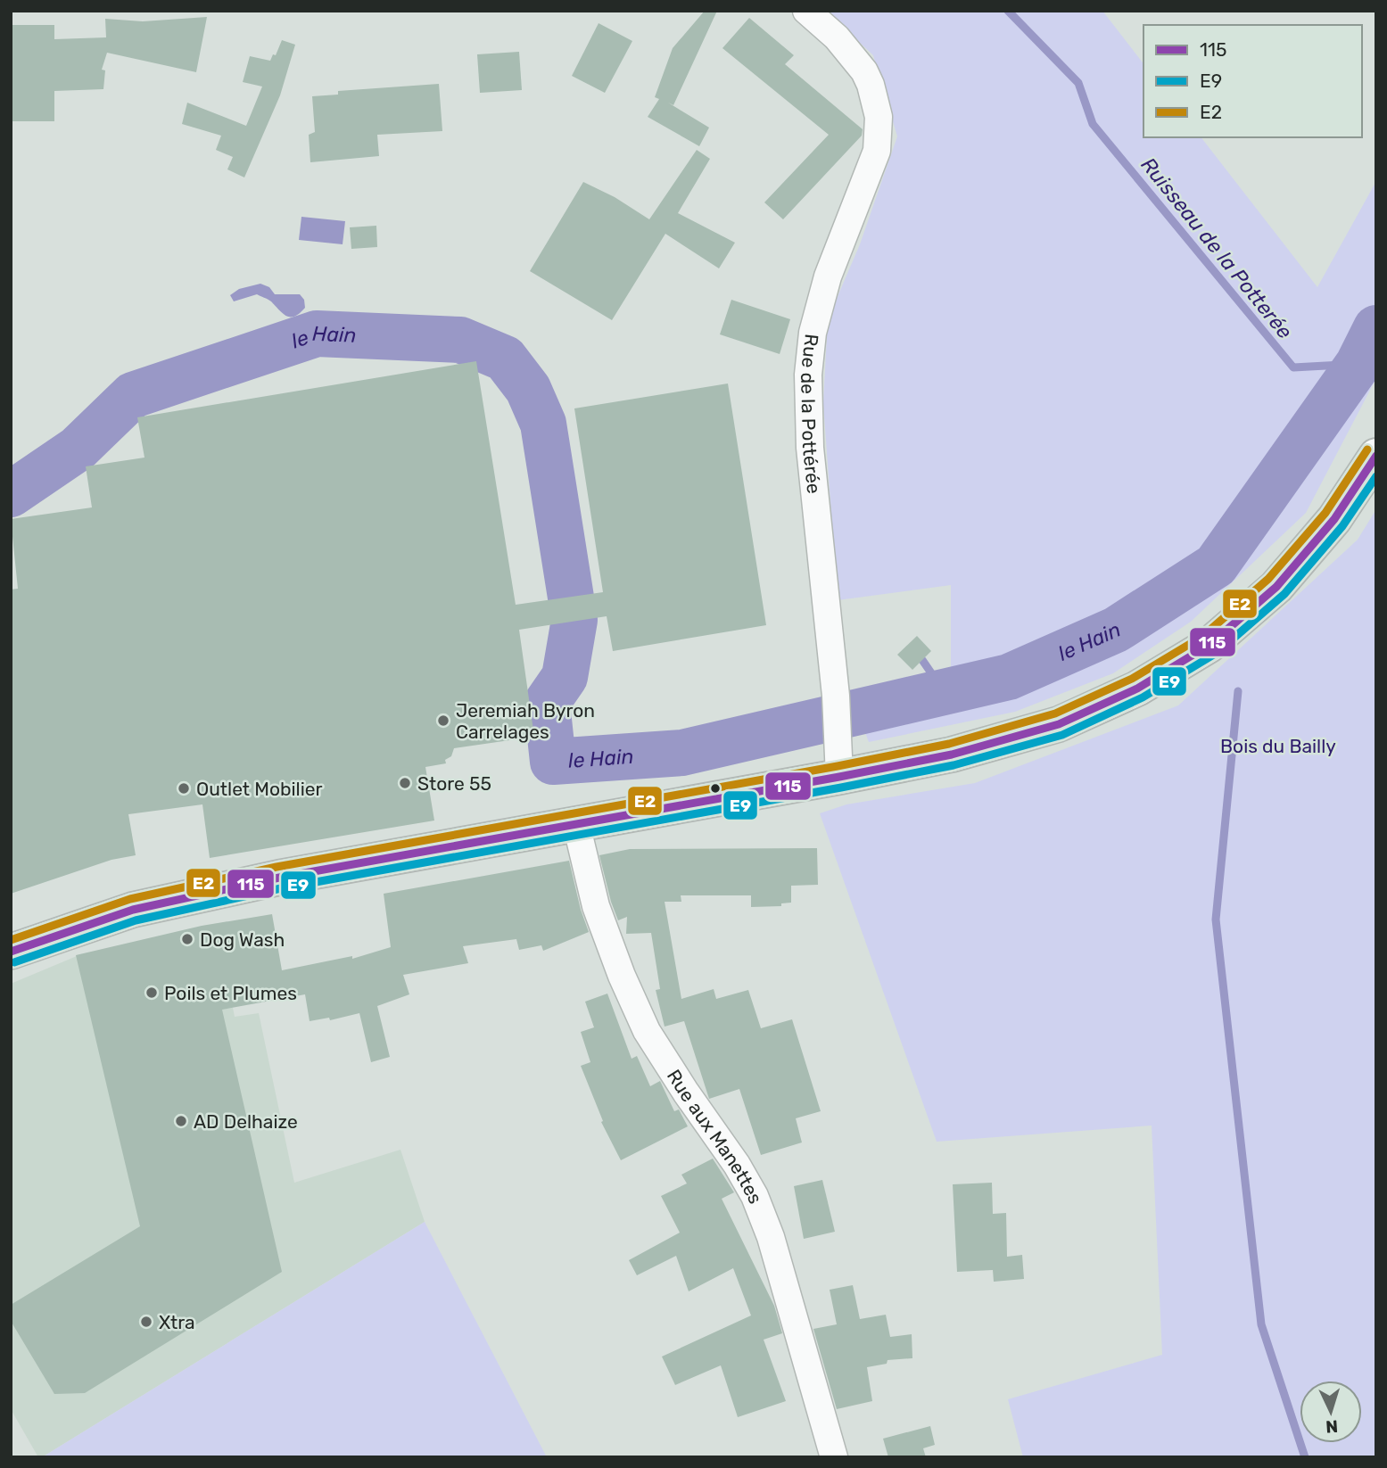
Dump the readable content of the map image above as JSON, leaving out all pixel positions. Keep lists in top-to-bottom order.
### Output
{
  "streets": {
    "street": ["Rue de la Pottérée", "Rue aux Manettes"]
  },
  "water": ["Ruisseau de la Potterée", "le Hain"],
  "parks": ["Bois du Bailly"],
  "places": [
    "Jeremiah Byron Carrelages",
    "Store 55",
    "Outlet Mobilier",
    "Dog Wash",
    "Poils et Plumes",
    "AD Delhaize",
    "Xtra"
  ],
  "lines": ["transit line E2", "transit line 115", "transit line E9"],
  "legend": ["115", "E9", "E2"],
  "north": "bottom"
}
